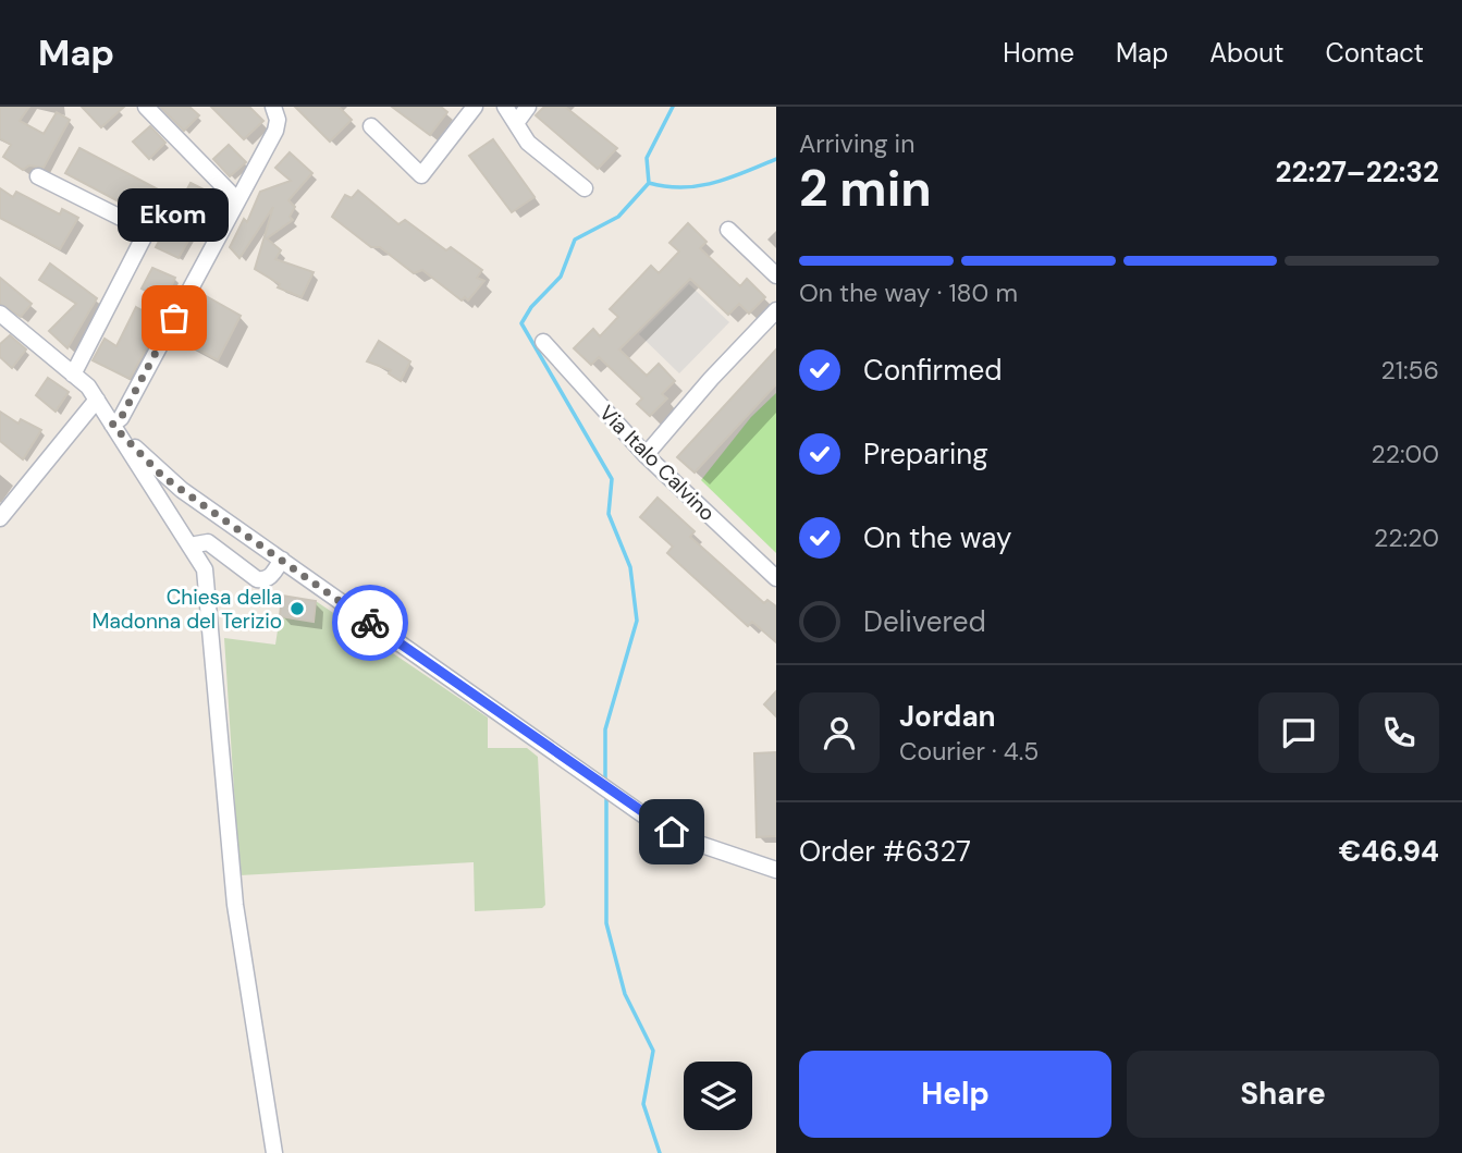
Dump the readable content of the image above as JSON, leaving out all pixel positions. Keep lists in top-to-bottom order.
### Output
{
  "streets": {
    "street": ["Via Italo Calvino"]
  },
  "places": ["Ekom", "Chiesa della Madonna del Terizio"],
  "page": {
    "header": "Map",
    "nav": [
      "Home",
      "Map",
      "About",
      "Contact"
    ],
    "heading": ["2 min", "Arriving in", "22:27–22:32"],
    "panel": [
      "Jordan",
      "Courier · 4.5",
      "Order #6327",
      "€46.94"
    ],
    "bubble": "Ekom",
    "bar": "On the way · 180 m",
    "list": [
      ["Confirmed", "21:56"],
      ["Preparing", "22:00"],
      ["On the way", "22:20"],
      "Delivered"
    ],
    "buttons": ["Help", "Share"]
  }
}
